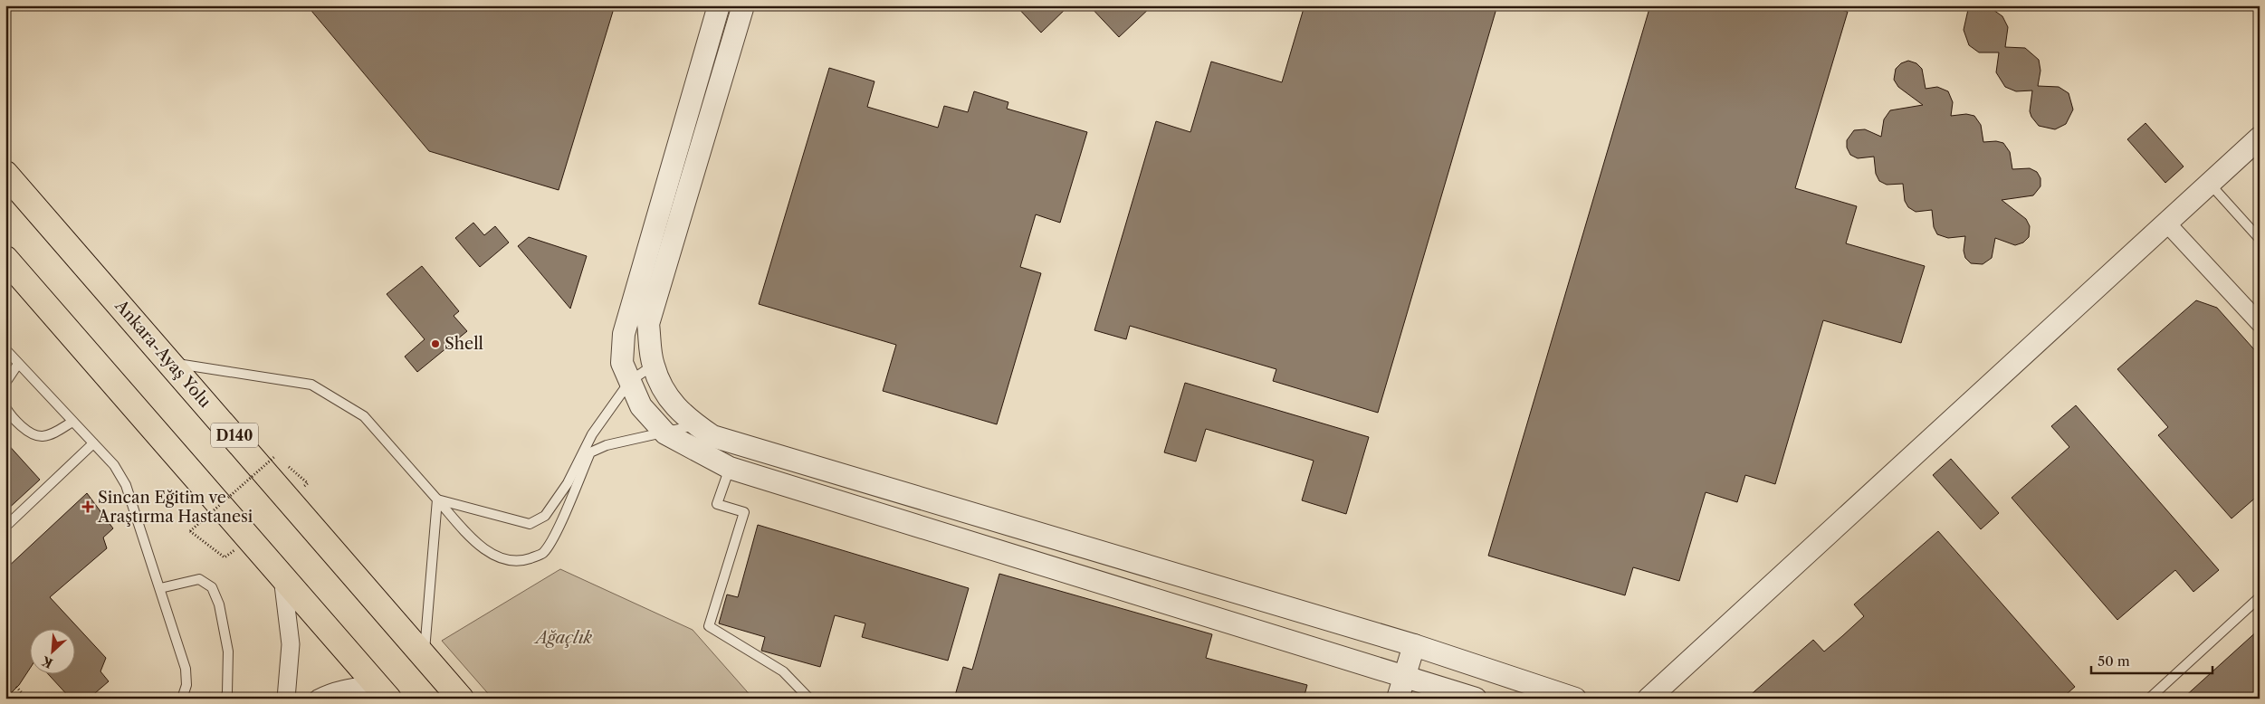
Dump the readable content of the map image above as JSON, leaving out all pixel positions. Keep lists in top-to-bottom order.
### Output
{
  "streets": {
    "highway": ["Ankara-Ayaş Yolu", "D140"]
  },
  "parks": ["Ağaçlık"],
  "places": {
    "other": ["Shell"],
    "health": ["Sincan Eğitim ve Araştırma Hastanesi"]
  },
  "scale_bar": "50 m",
  "north": "bottom left"
}
